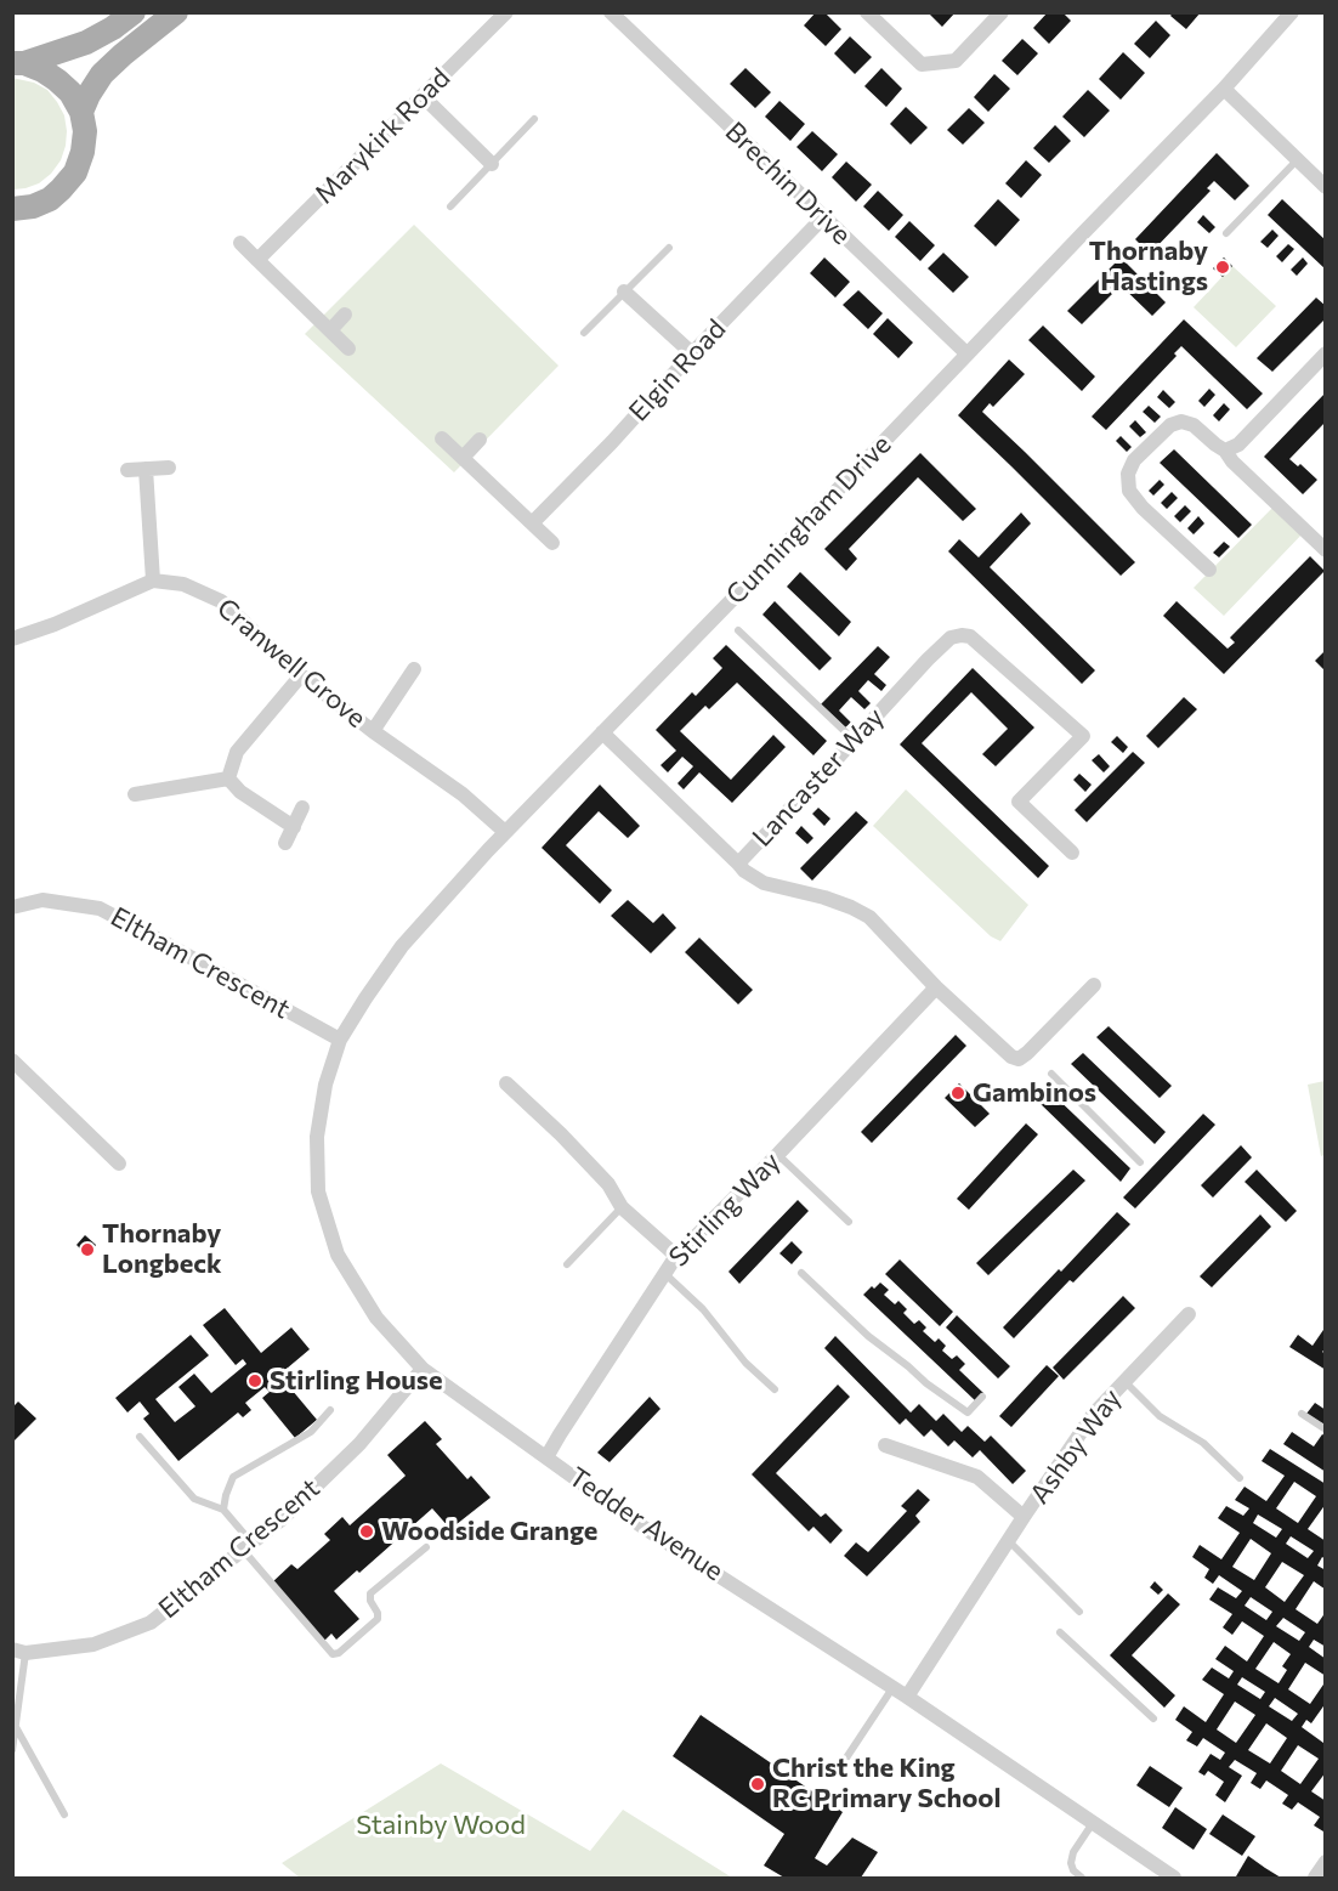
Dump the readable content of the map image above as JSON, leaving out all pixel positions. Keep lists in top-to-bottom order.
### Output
{
  "streets": {
    "street": [
      "Marykirk Road",
      "Brechin Drive",
      "Elgin Road",
      "Cunningham Drive",
      "Cranwell Grove",
      "Lancaster Way",
      "Eltham Crescent",
      "Stirling Way",
      "Ashby Way",
      "Tedder Avenue"
    ]
  },
  "crossings": [
    ["Brechin Drive", "Elgin Road"],
    ["Brechin Drive", "Cunningham Drive"],
    ["Cunningham Drive", "Cranwell Grove"],
    ["Cunningham Drive", "Eltham Crescent"],
    ["Cunningham Drive", "Tedder Avenue"],
    ["Lancaster Way", "Stirling Way"],
    ["Eltham Crescent", "Tedder Avenue"],
    ["Stirling Way", "Tedder Avenue"],
    ["Ashby Way", "Tedder Avenue"]
  ],
  "parks": ["Stainby Wood"],
  "places": [
    "Thornaby Hastings",
    "Gambinos",
    "Thornaby Longbeck",
    "Stirling House",
    "Woodside Grange",
    "Christ the King RC Primary School"
  ]
}
